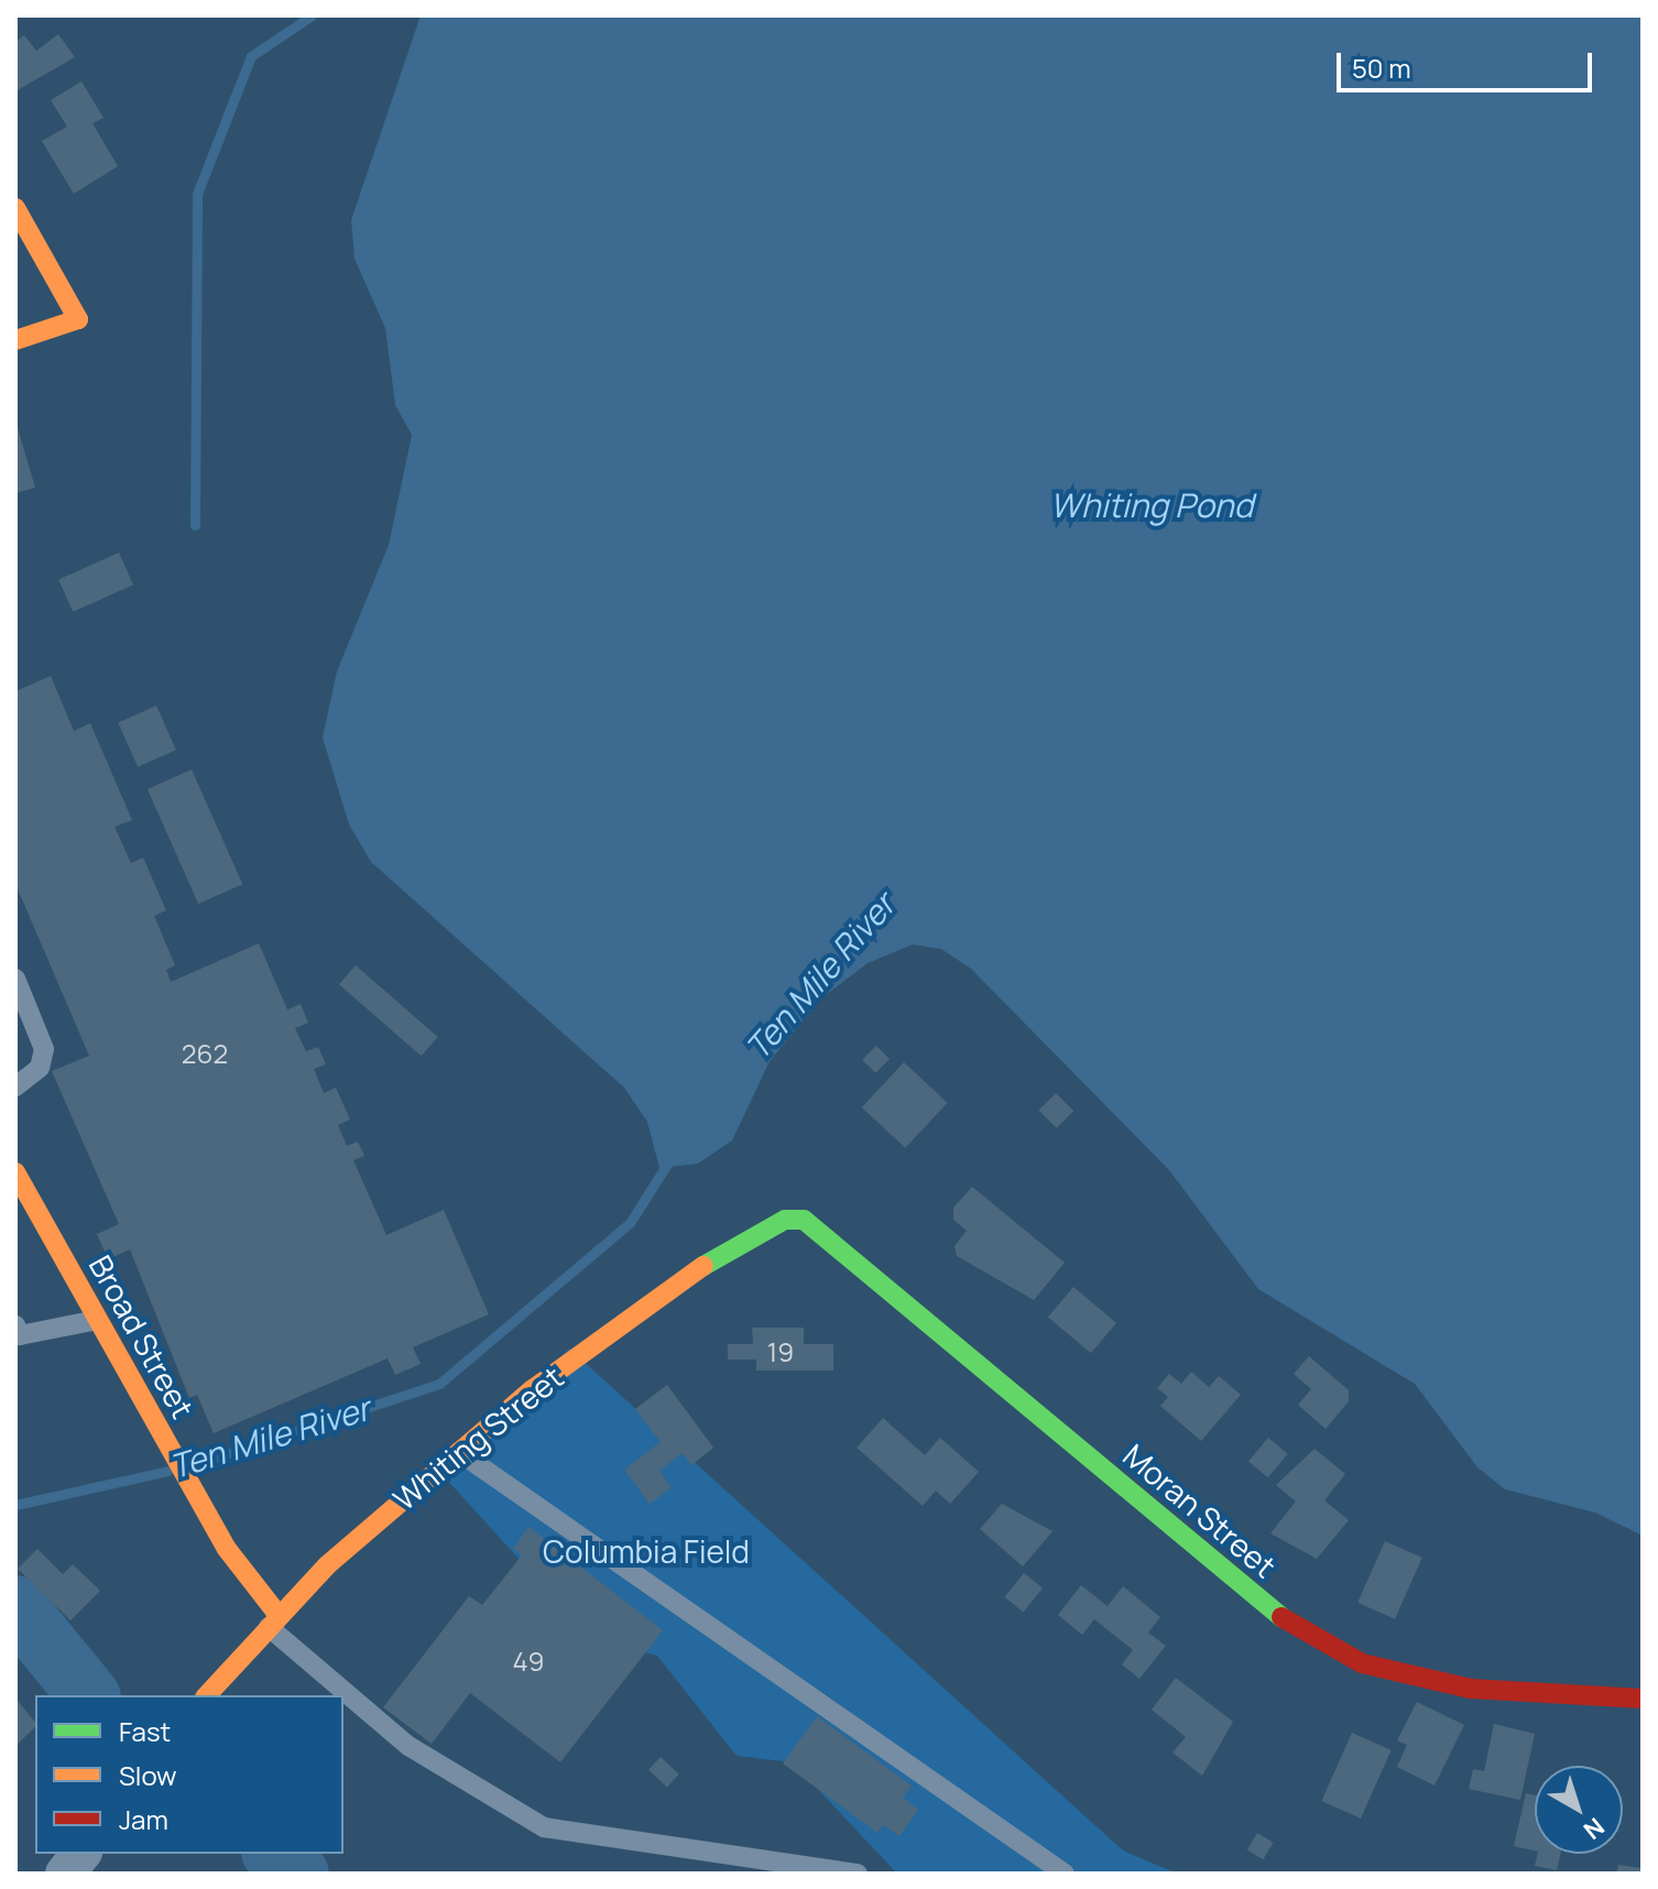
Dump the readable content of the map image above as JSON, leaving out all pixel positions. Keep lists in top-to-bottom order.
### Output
{
  "streets": {
    "street": ["Broad Street", "Whiting Street", "Moran Street"]
  },
  "crossings": [
    ["Broad Street", "Whiting Street"],
    ["Whiting Street", "Moran Street"]
  ],
  "water": ["Whiting Pond", "Ten Mile River"],
  "parks": ["Columbia Field"],
  "house_numbers": ["262", "19", "49"],
  "legend": ["Fast", "Slow", "Jam"],
  "scale_bar": "50 m",
  "north": "bottom right"
}
